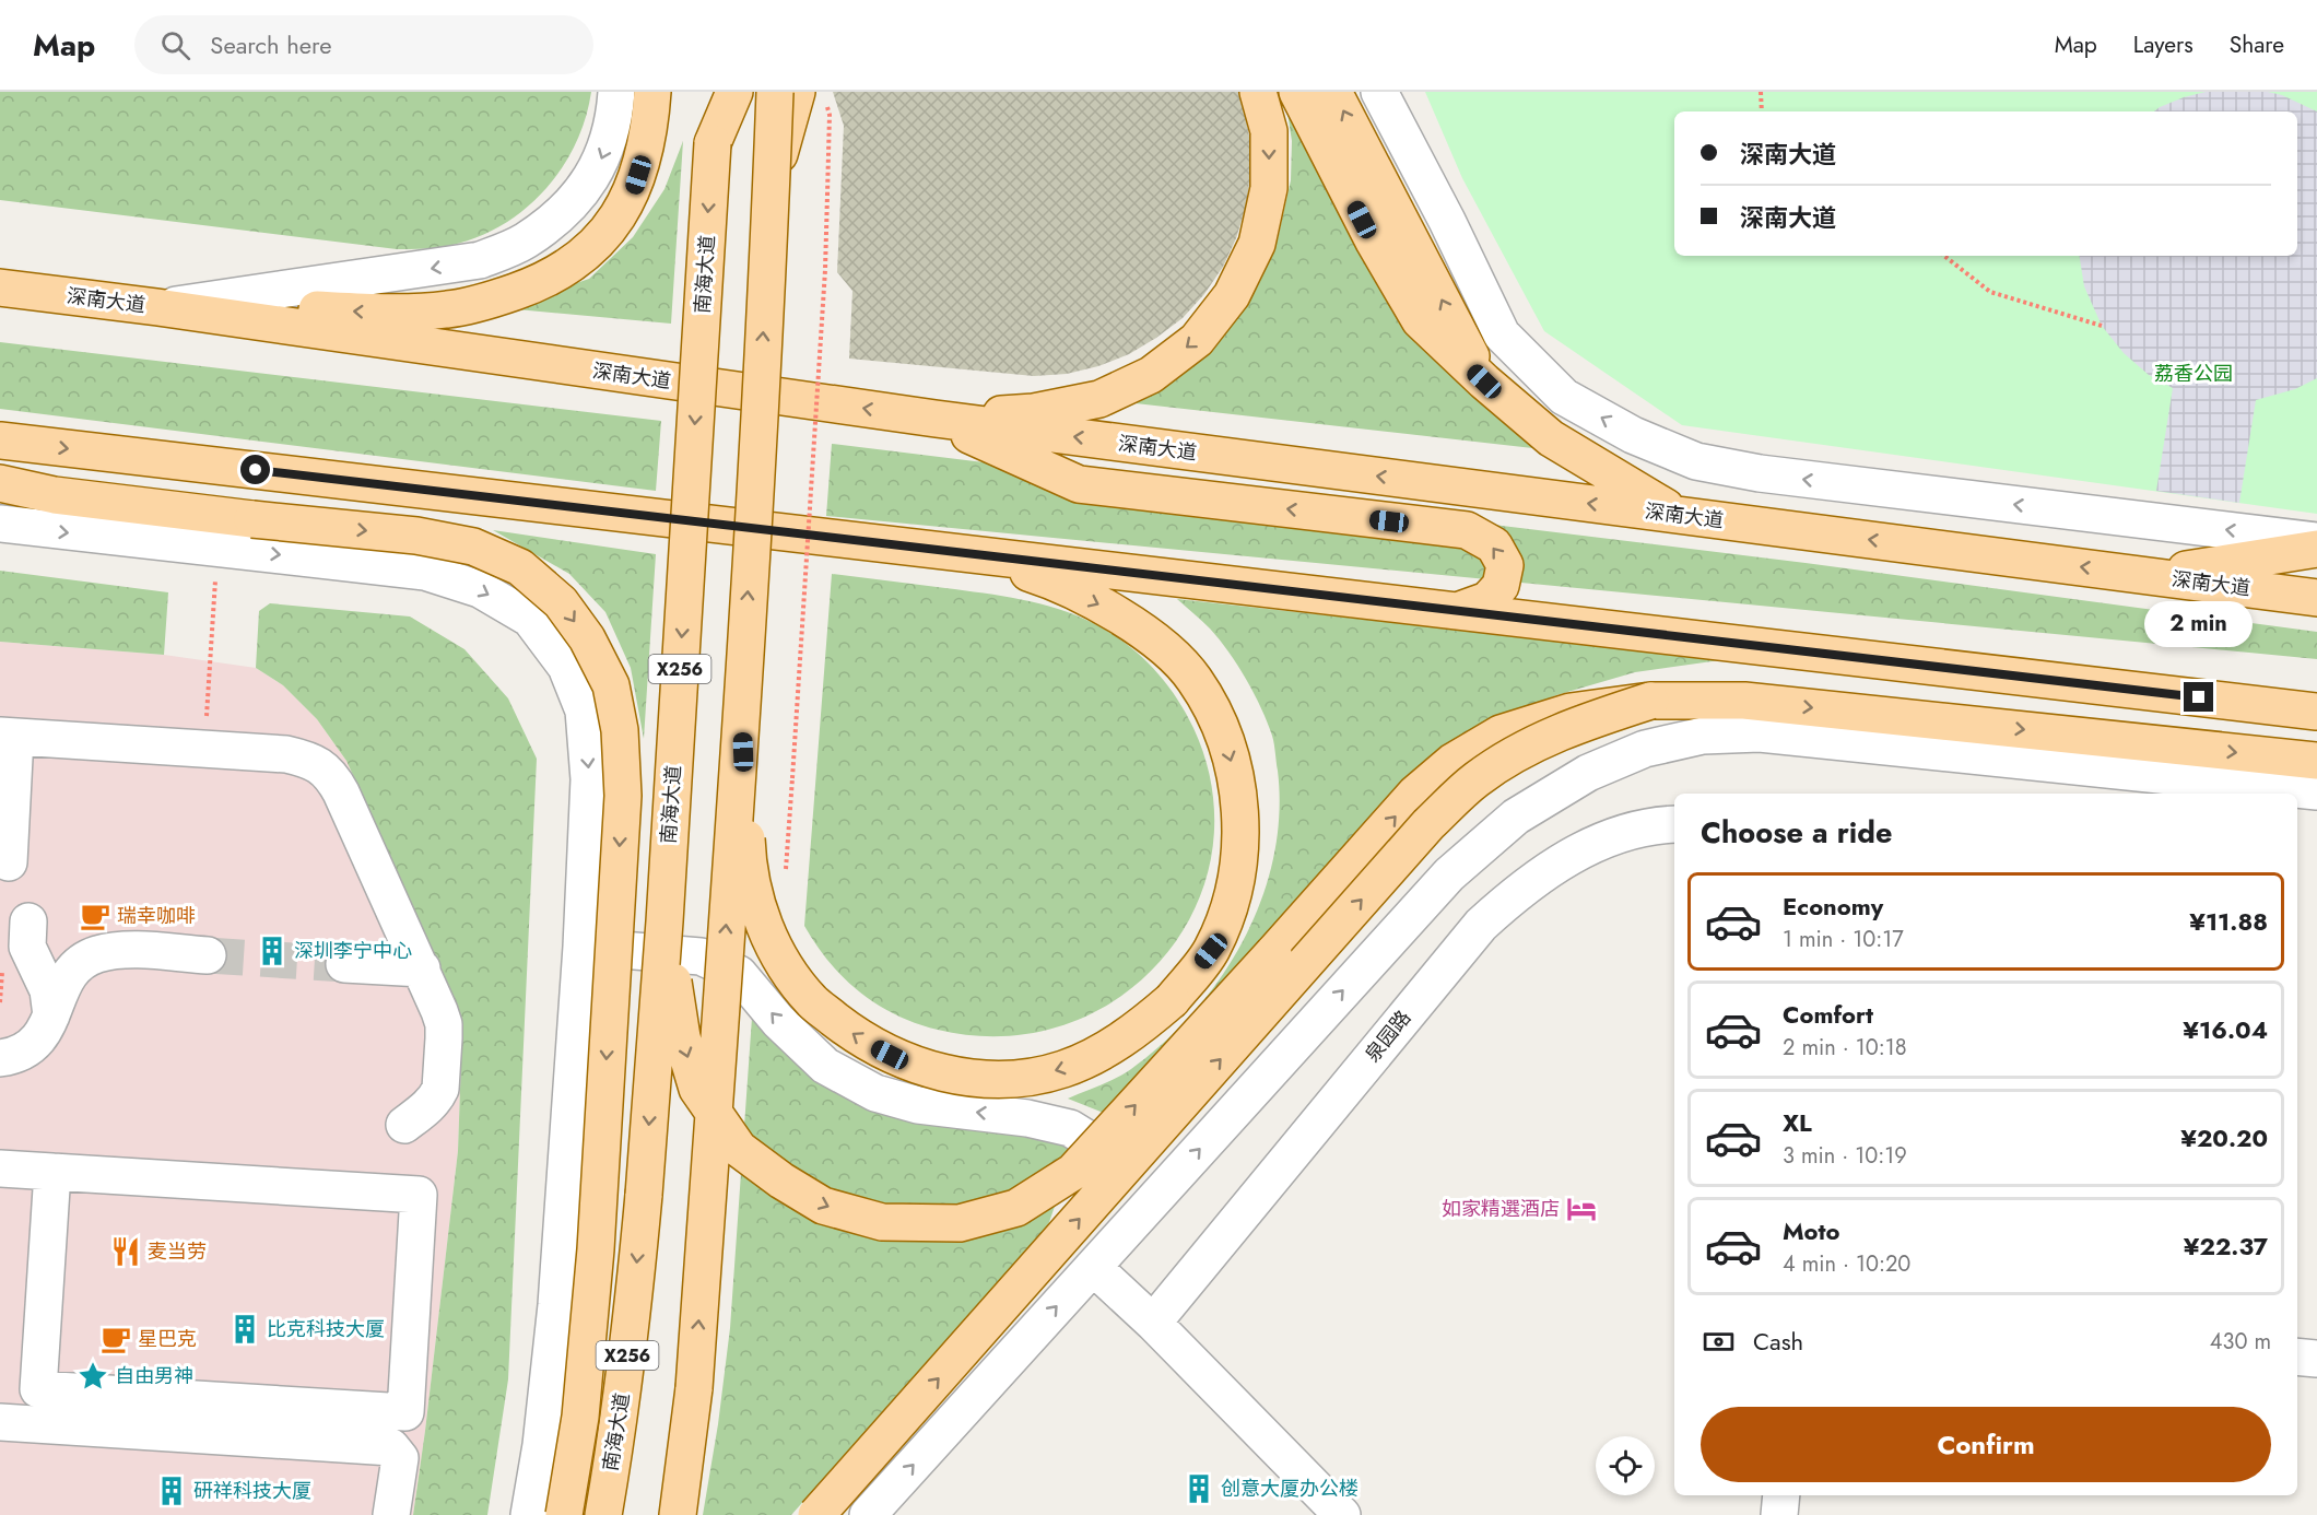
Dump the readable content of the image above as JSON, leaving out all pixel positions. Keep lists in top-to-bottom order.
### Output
{
  "streets": {
    "main road": ["南海大道", "深南大道", "X256"],
    "street": ["泉园路"]
  },
  "parks": ["荔香公园"],
  "places": {
    "cafe": ["瑞幸咖啡", "星巴克"],
    "building": [
      "深圳李宁中心",
      "比克科技大厦",
      "创意大厦办公楼",
      "研祥科技大厦"
    ],
    "hotel": ["如家精選酒店"],
    "restaurant": ["麦当劳"],
    "place": ["自由男神"]
  },
  "page": {
    "header": "Map",
    "search": "Search here",
    "nav": ["Map", "Layers", "Share"],
    "banner": ["深南大道", "深南大道"],
    "bubble": "2 min",
    "heading": "Choose a ride",
    "list": [
      {
        "name": "Economy",
        "note": "1 min · 10:17",
        "value": "¥11.88"
      },
      {
        "name": "Comfort",
        "note": "2 min · 10:18",
        "value": "¥16.04"
      },
      {
        "name": "XL",
        "note": "3 min · 10:19",
        "value": "¥20.20"
      },
      {
        "name": "Moto",
        "note": "4 min · 10:20",
        "value": "¥22.37"
      }
    ],
    "pay": ["Cash", "430 m"],
    "buttons": "Confirm"
  }
}
